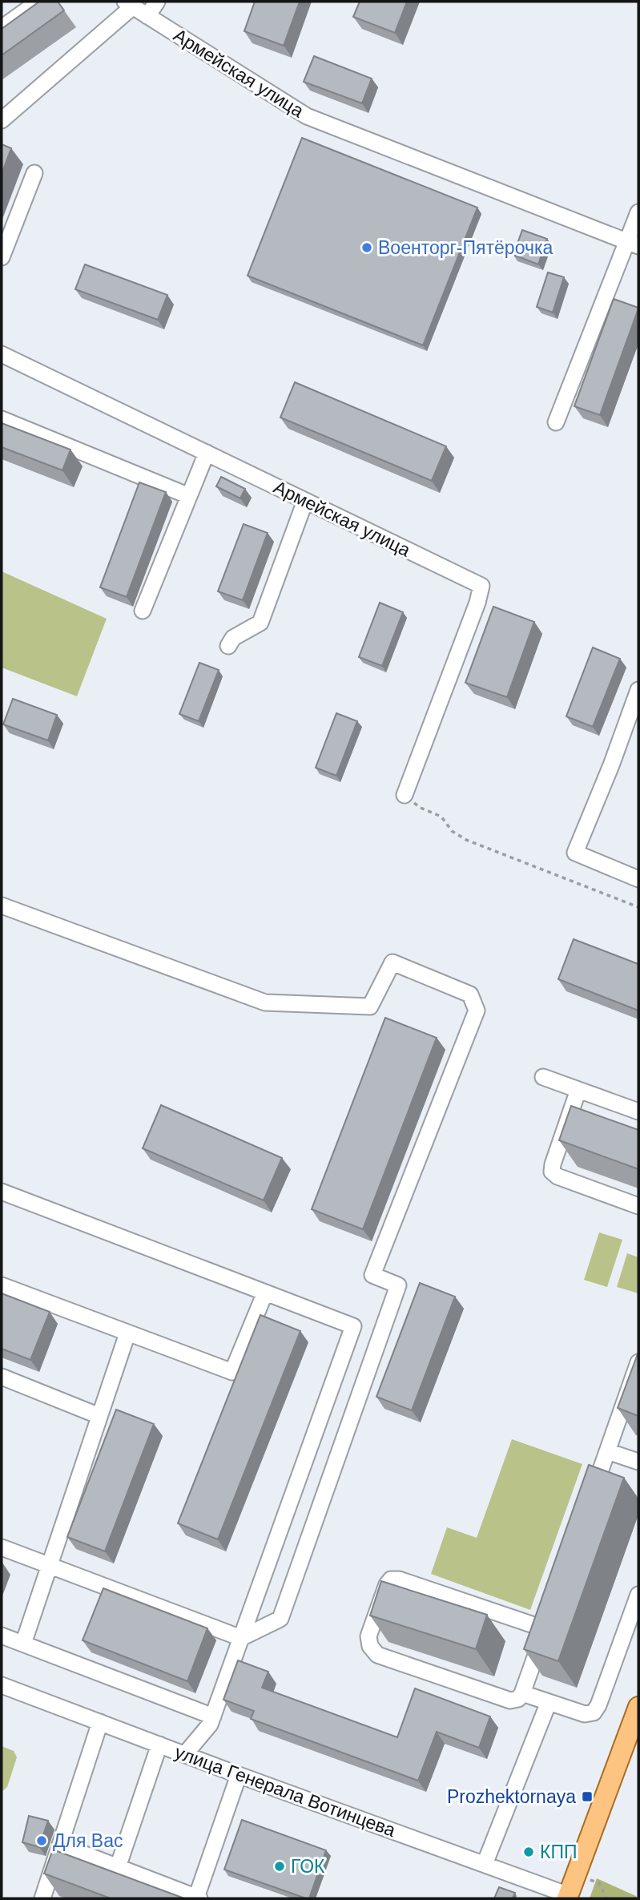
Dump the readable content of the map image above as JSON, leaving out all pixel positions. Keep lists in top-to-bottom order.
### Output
{
  "streets": {
    "street": ["Армейская улица", "улица Генерала Вотинцева"]
  },
  "places": {
    "other": [
      "Военторг-Пятёрочка",
      "Для Вас",
      "КПП",
      "ГОК"
    ],
    "transit": ["Prozhektornaya"]
  }
}
